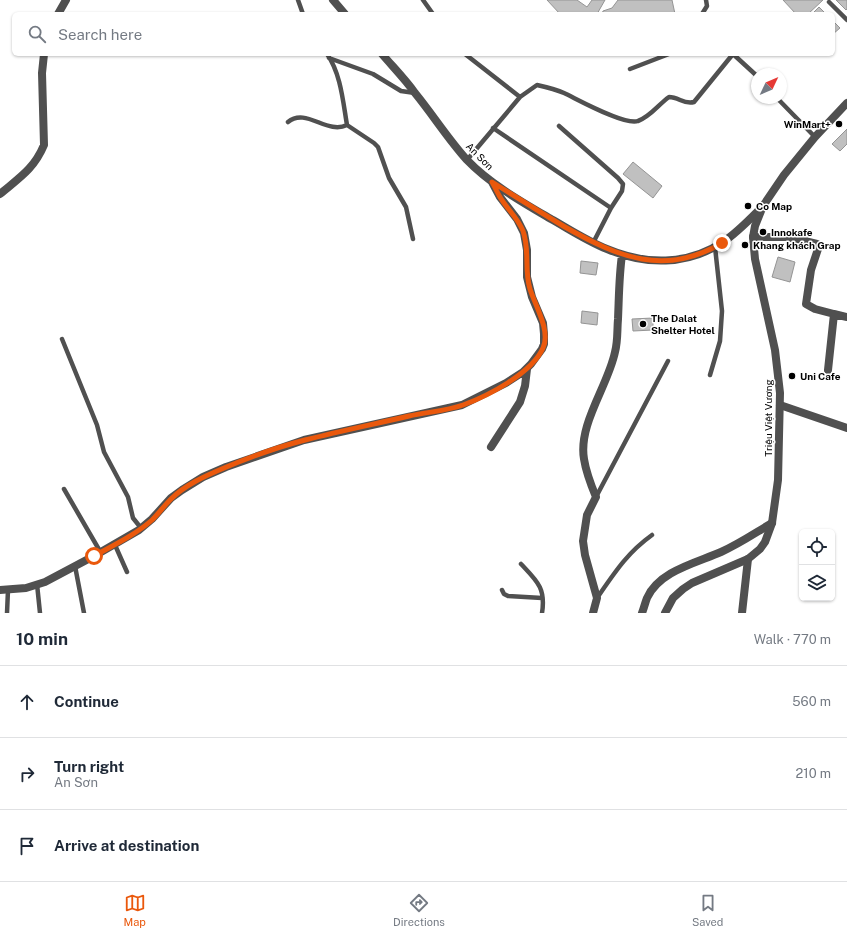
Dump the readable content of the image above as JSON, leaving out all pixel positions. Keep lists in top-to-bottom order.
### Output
{
  "streets": {
    "street": ["An Sơn", "Triệu Việt Vương"]
  },
  "crossings": [
    ["An Sơn", "Triệu Việt Vương"]
  ],
  "places": [
    "WinMart+",
    "Co Map",
    "Innokafe",
    "Khang khách Grap",
    "The Dalat Shelter Hotel",
    "Uni Cafe"
  ],
  "north": "top right",
  "page": {
    "search": "Search here",
    "heading": ["10 min", "Walk · 770 m"],
    "list": [
      ["Continue", "560 m"],
      ["Turn right", "An Sơn", "210 m"],
      "Arrive at destination"
    ],
    "nav": ["Map", "Directions", "Saved"]
  }
}
